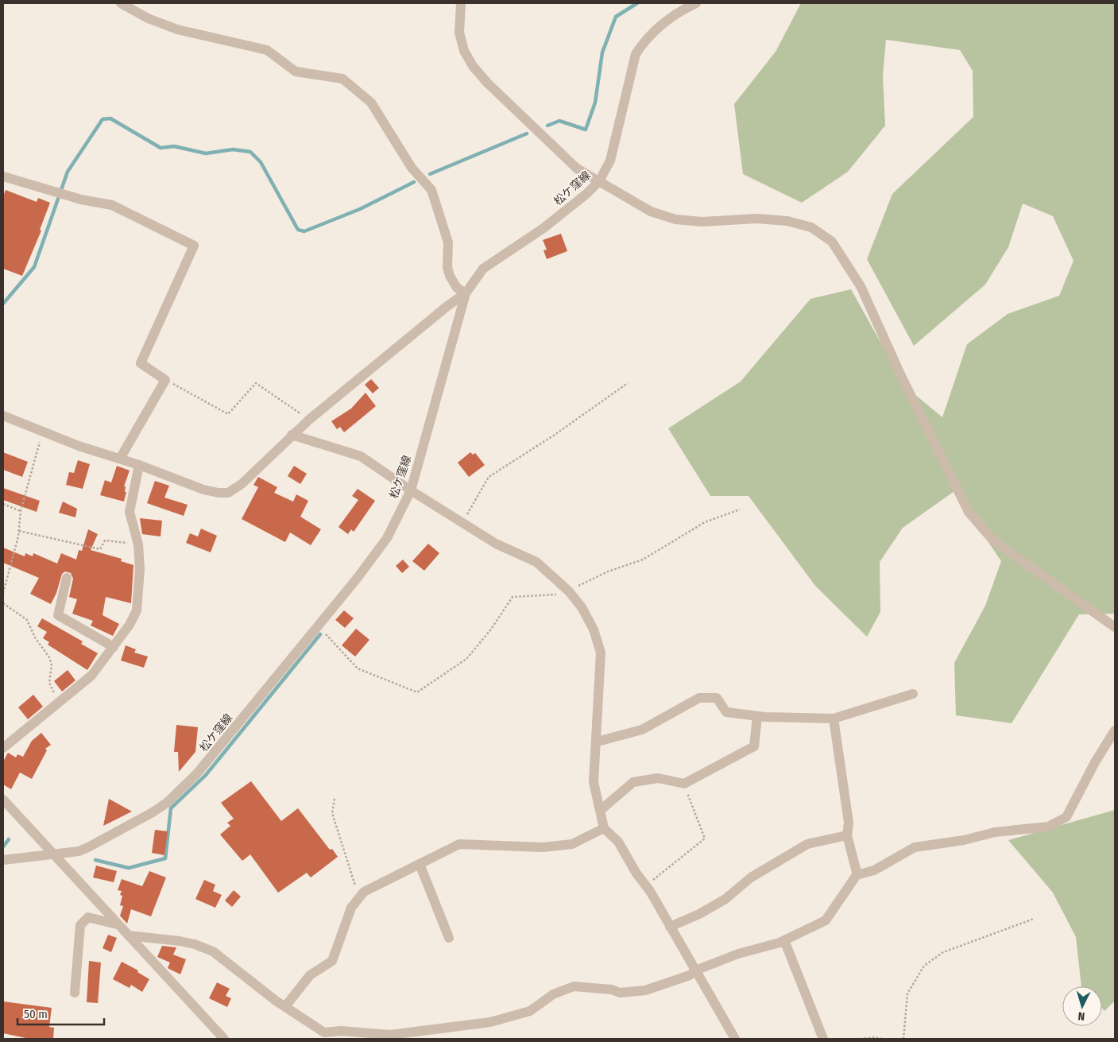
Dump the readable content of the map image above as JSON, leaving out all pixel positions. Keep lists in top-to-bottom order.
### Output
{
  "streets": {
    "street": ["松ケ窪線"]
  },
  "scale_bar": "50 m",
  "north": "bottom"
}
